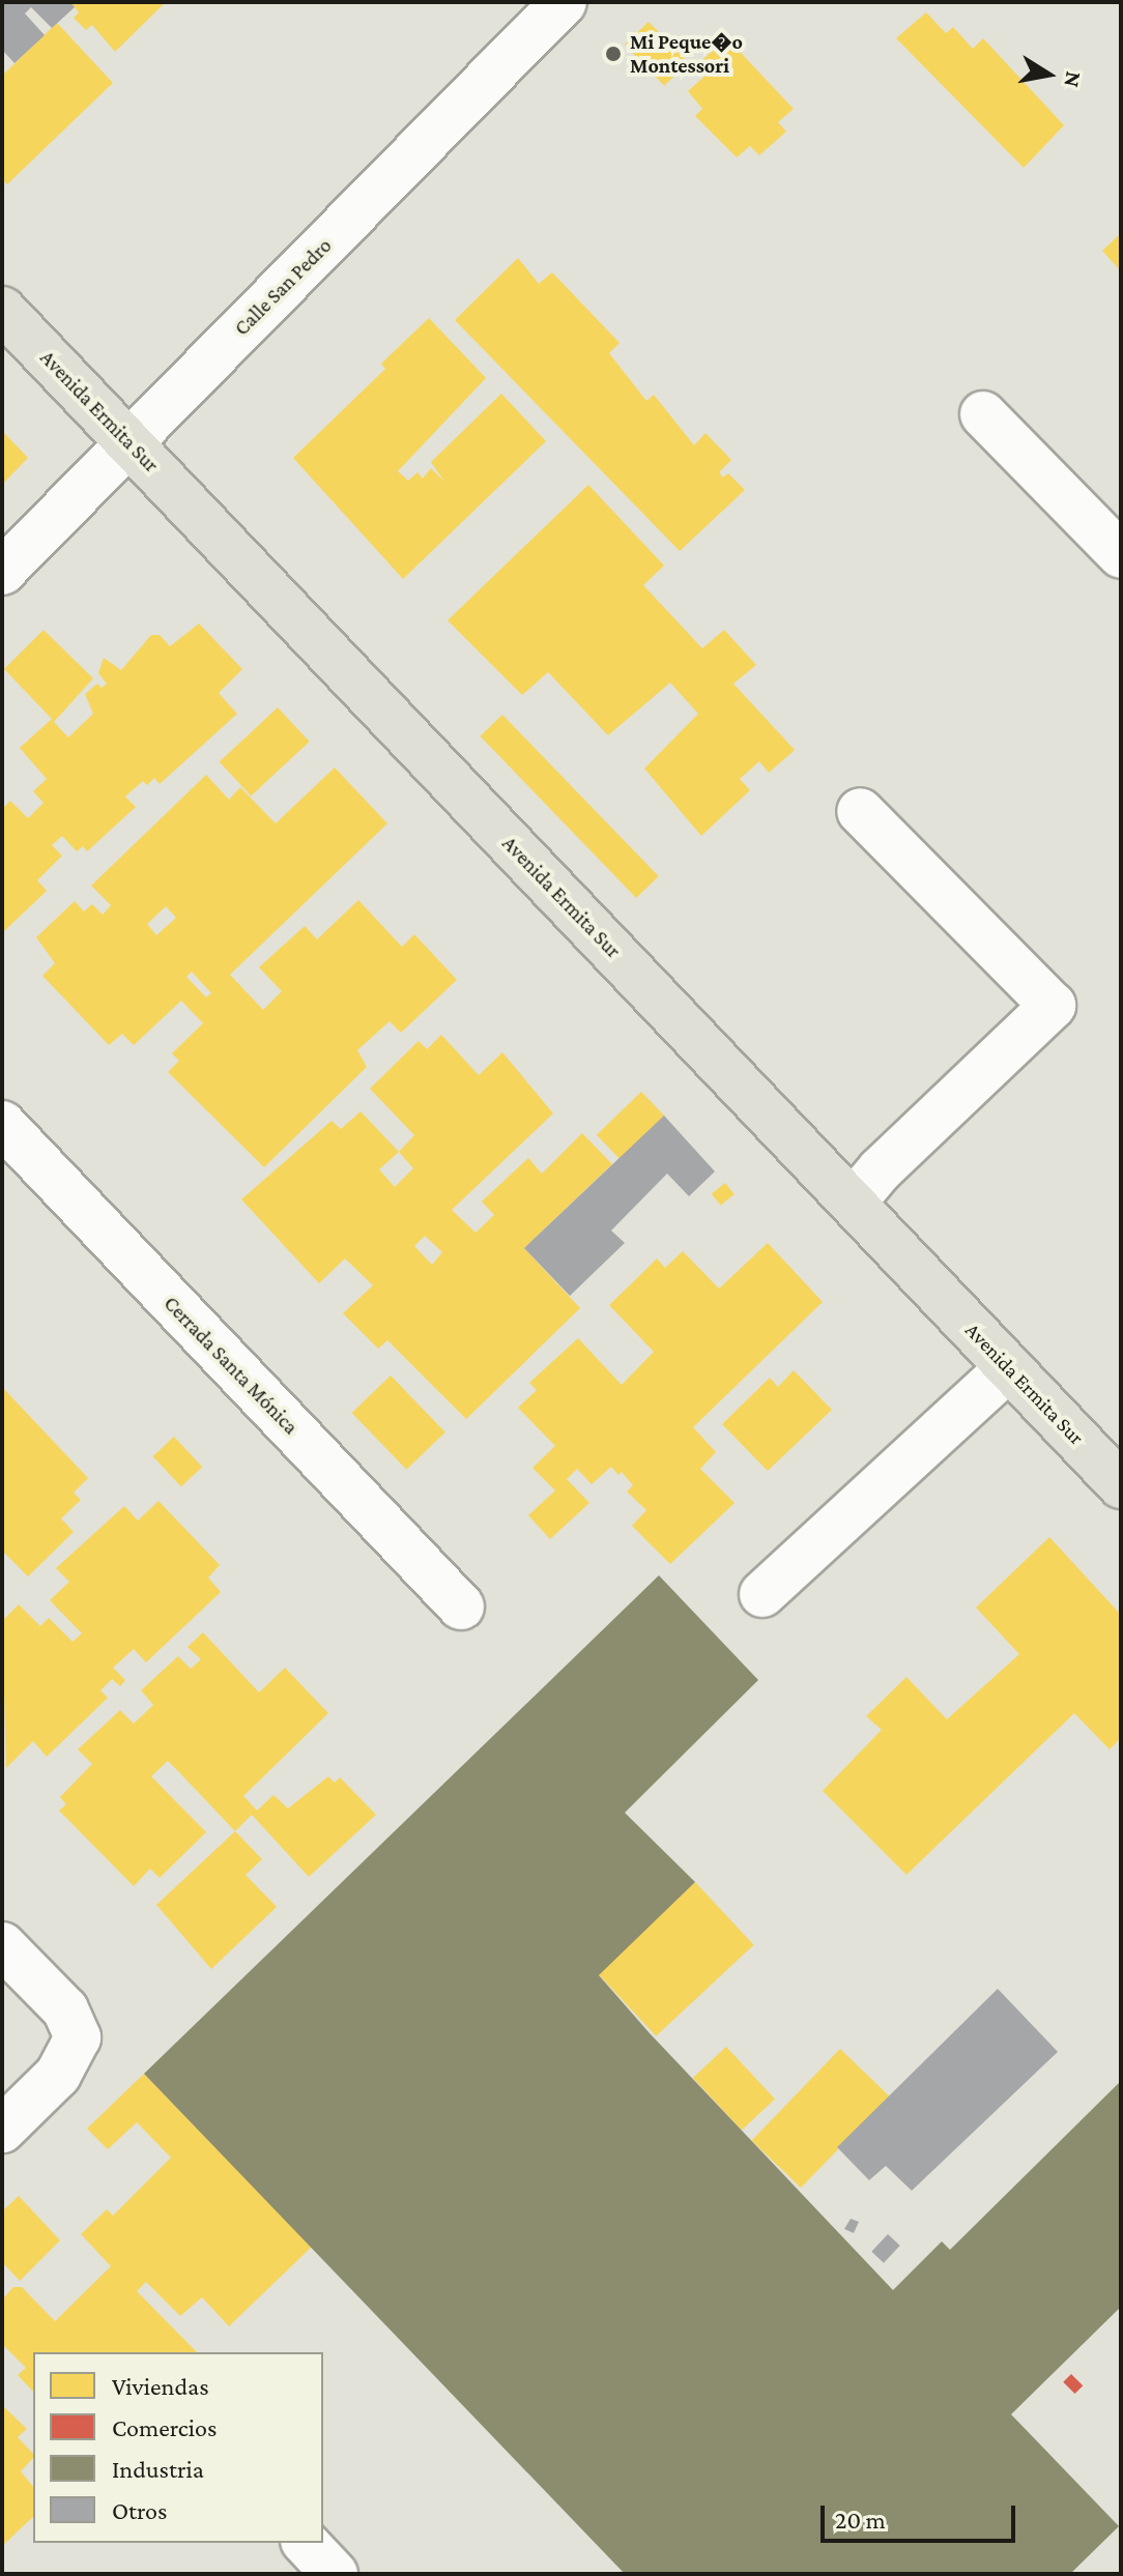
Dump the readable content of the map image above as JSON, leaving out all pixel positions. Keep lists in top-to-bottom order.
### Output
{
  "streets": {
    "main road": ["Avenida Ermita Sur"],
    "street": ["Calle San Pedro", "Cerrada Santa Mónica"]
  },
  "crossings": [
    ["Calle San Pedro", "Avenida Ermita Sur"]
  ],
  "places": ["Mi Peque�o Montessori"],
  "legend": [
    "Viviendas",
    "Comercios",
    "Industria",
    "Otros"
  ],
  "scale_bar": "20 m",
  "north": "right"
}
